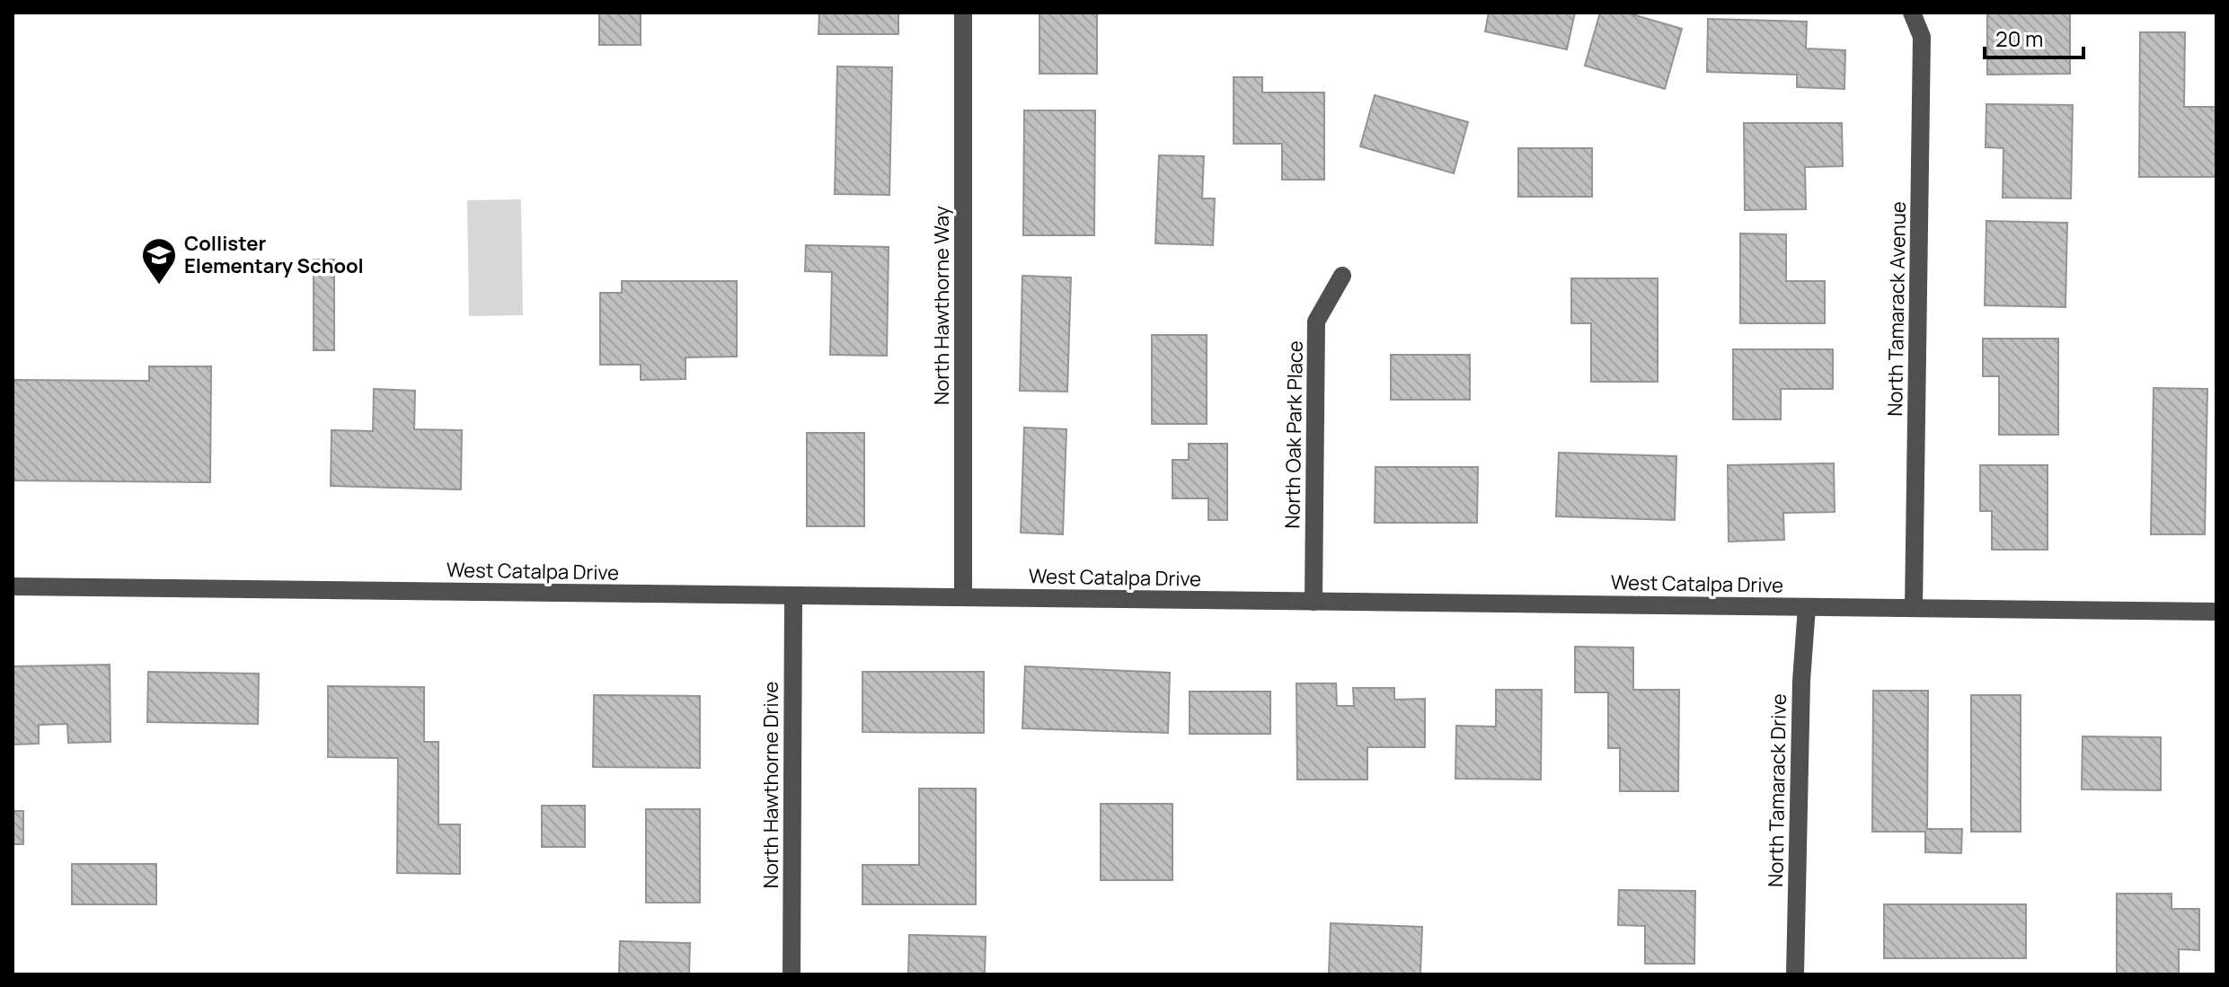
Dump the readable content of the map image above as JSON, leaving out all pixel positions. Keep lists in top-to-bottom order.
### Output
{
  "streets": {
    "street": [
      "North Hawthorne Way",
      "North Tamarack Avenue",
      "North Oak Park Place",
      "West Catalpa Drive",
      "North Hawthorne Drive",
      "North Tamarack Drive"
    ]
  },
  "crossings": [
    ["North Hawthorne Way", "West Catalpa Drive"],
    ["North Tamarack Avenue", "West Catalpa Drive"],
    ["North Oak Park Place", "West Catalpa Drive"],
    ["West Catalpa Drive", "North Hawthorne Drive"],
    ["West Catalpa Drive", "North Tamarack Drive"]
  ],
  "places": {
    "school or university": ["Collister Elementary School"]
  },
  "scale_bar": "20 m"
}
